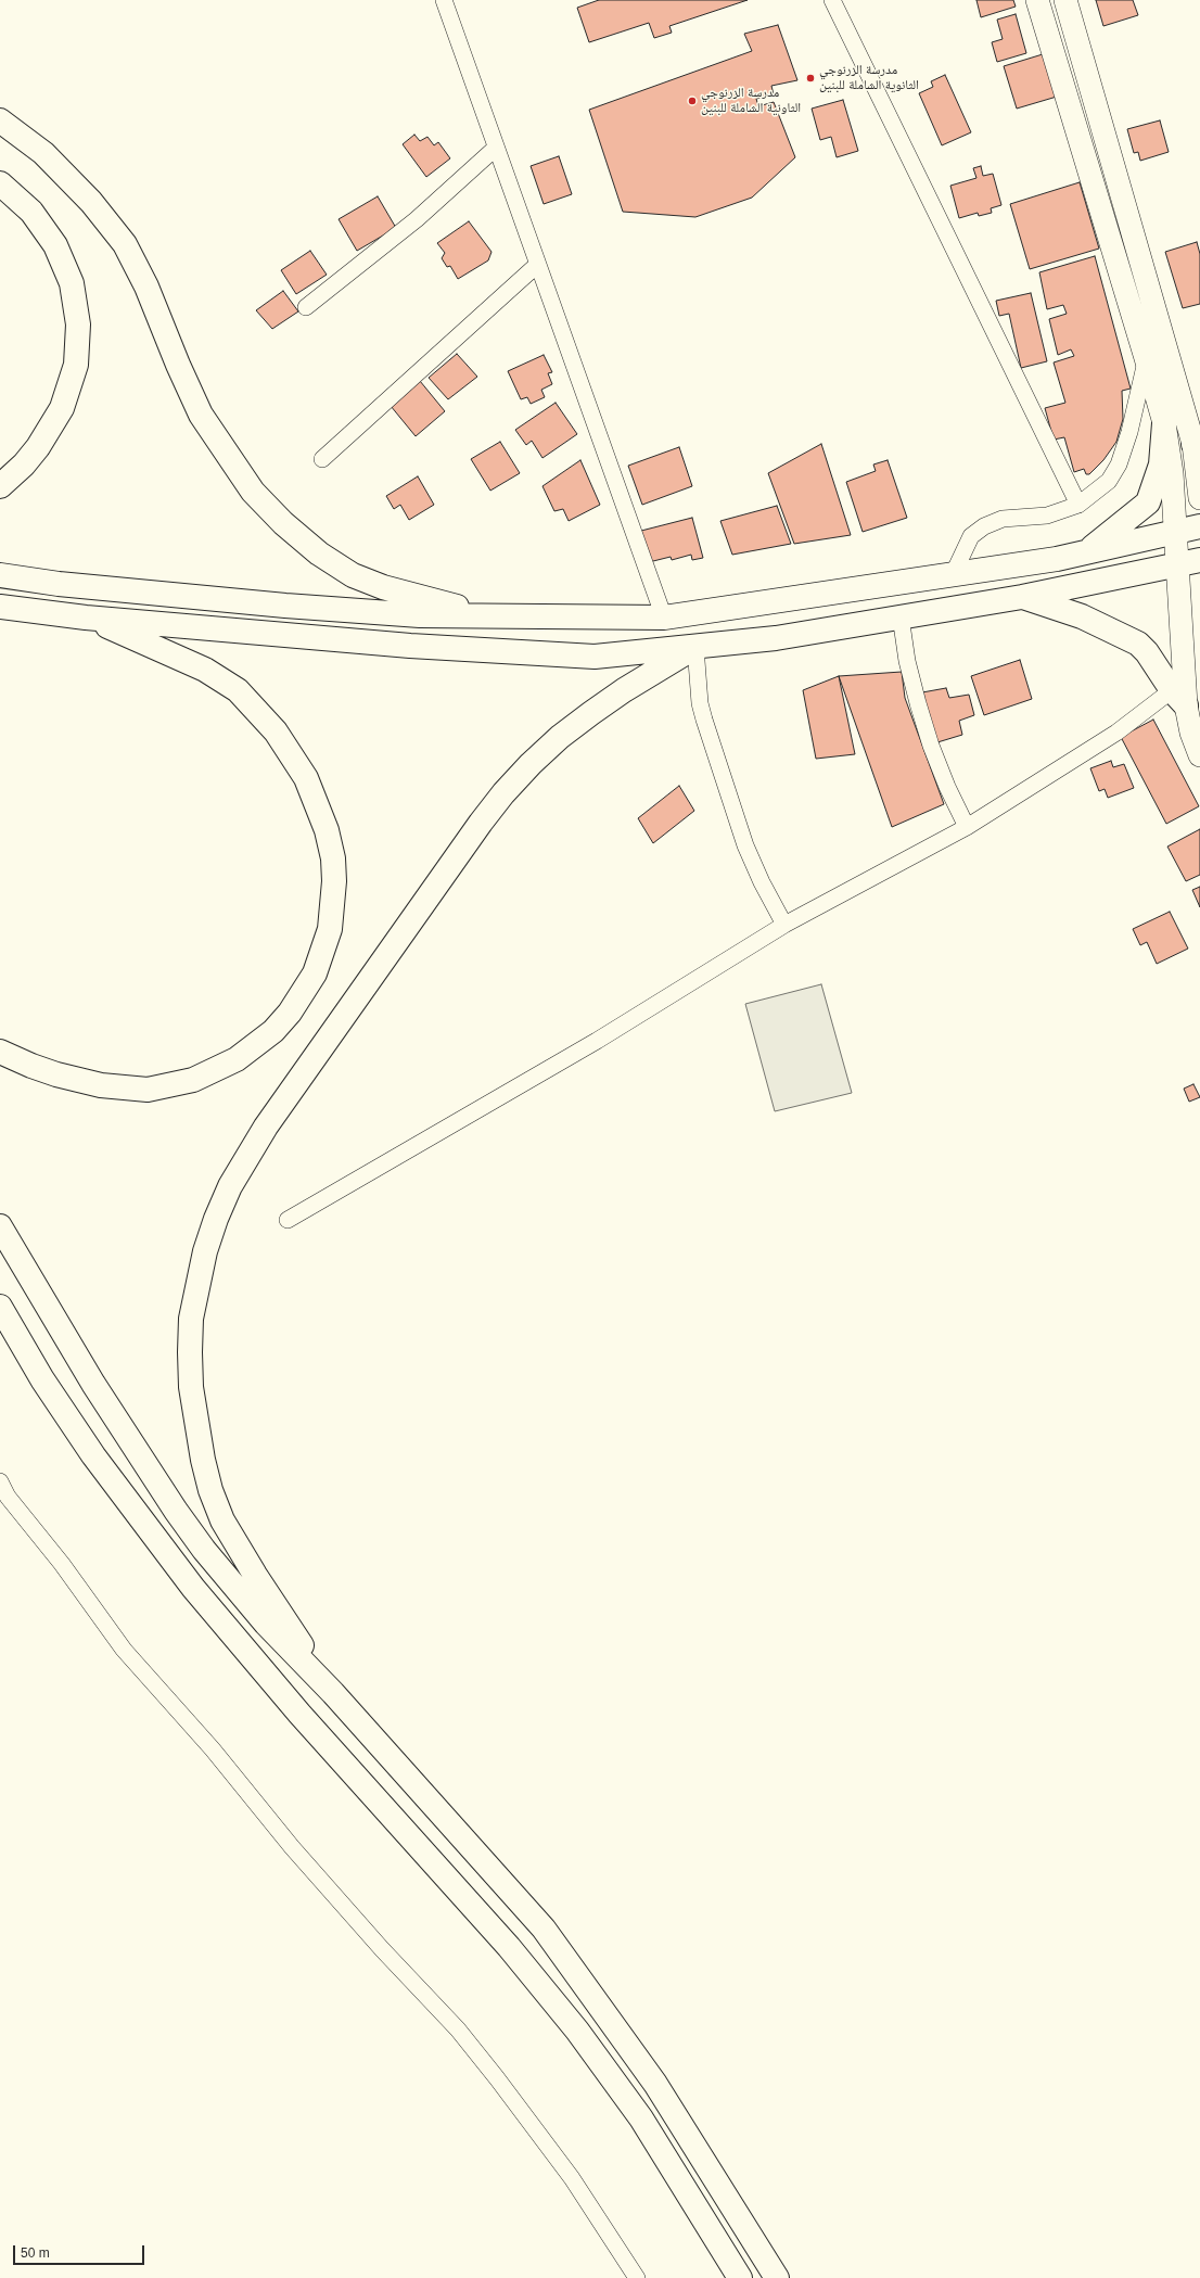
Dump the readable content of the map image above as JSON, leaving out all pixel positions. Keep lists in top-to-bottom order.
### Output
{
  "places": ["مدرسة الزرنوجي الثانوية الشاملة للبنين", "مدرسة الزرنوجي الثاونية الشاملة للبنين"],
  "scale_bar": "50 m"
}
